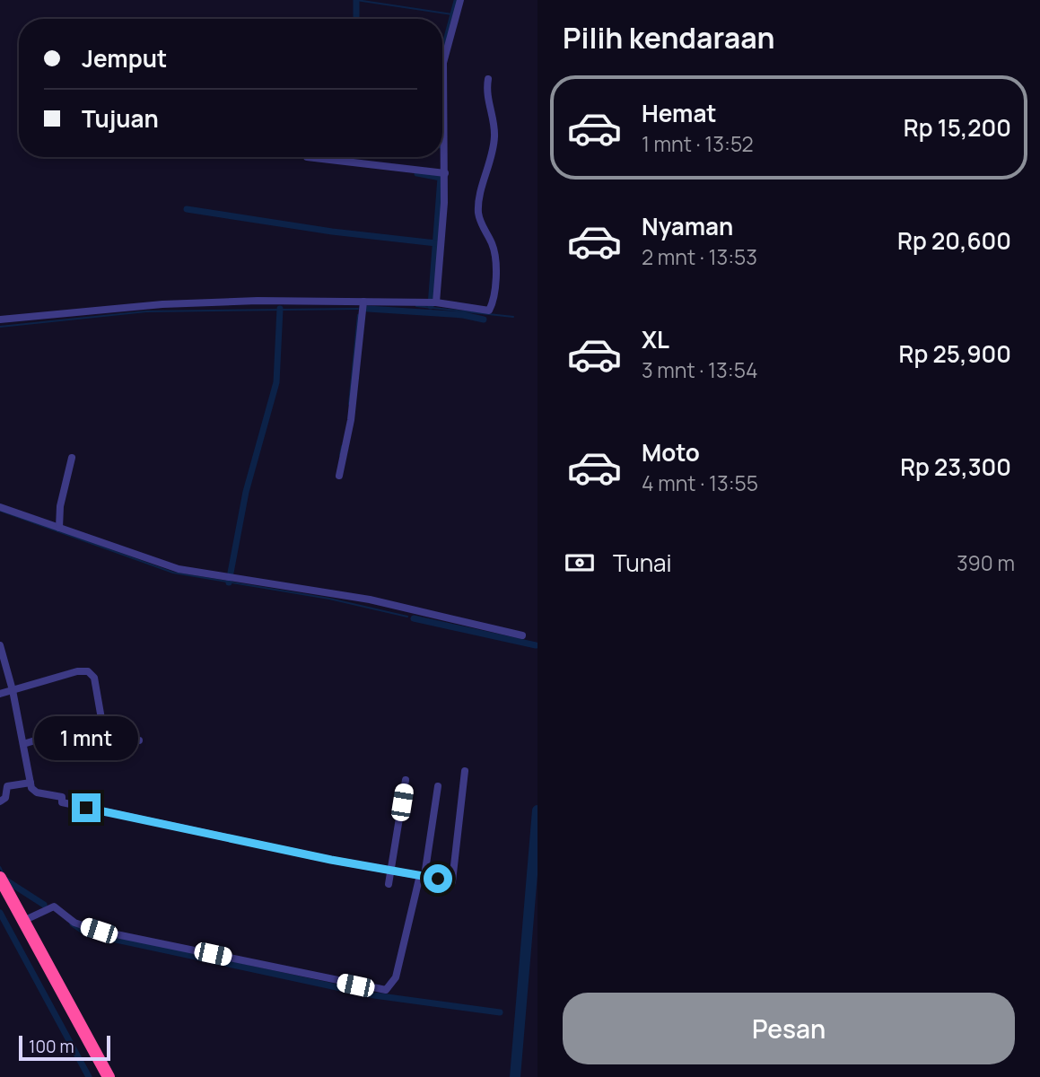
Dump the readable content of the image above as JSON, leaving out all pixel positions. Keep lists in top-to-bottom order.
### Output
{
  "scale_bar": "100 m",
  "page": {
    "heading": "Pilih kendaraan",
    "banner": ["Jemput", "Tujuan"],
    "list": [
      {
        "name": "Hemat",
        "note": "1 mnt · 13:52",
        "value": "Rp 15,200"
      },
      {
        "name": "Nyaman",
        "note": "2 mnt · 13:53",
        "value": "Rp 20,600"
      },
      {
        "name": "XL",
        "note": "3 mnt · 13:54",
        "value": "Rp 25,900"
      },
      {
        "name": "Moto",
        "note": "4 mnt · 13:55",
        "value": "Rp 23,300"
      }
    ],
    "pay": ["Tunai", "390 m"],
    "bubble": "1 mnt",
    "buttons": "Pesan",
    "scale": "100 m"
  }
}
